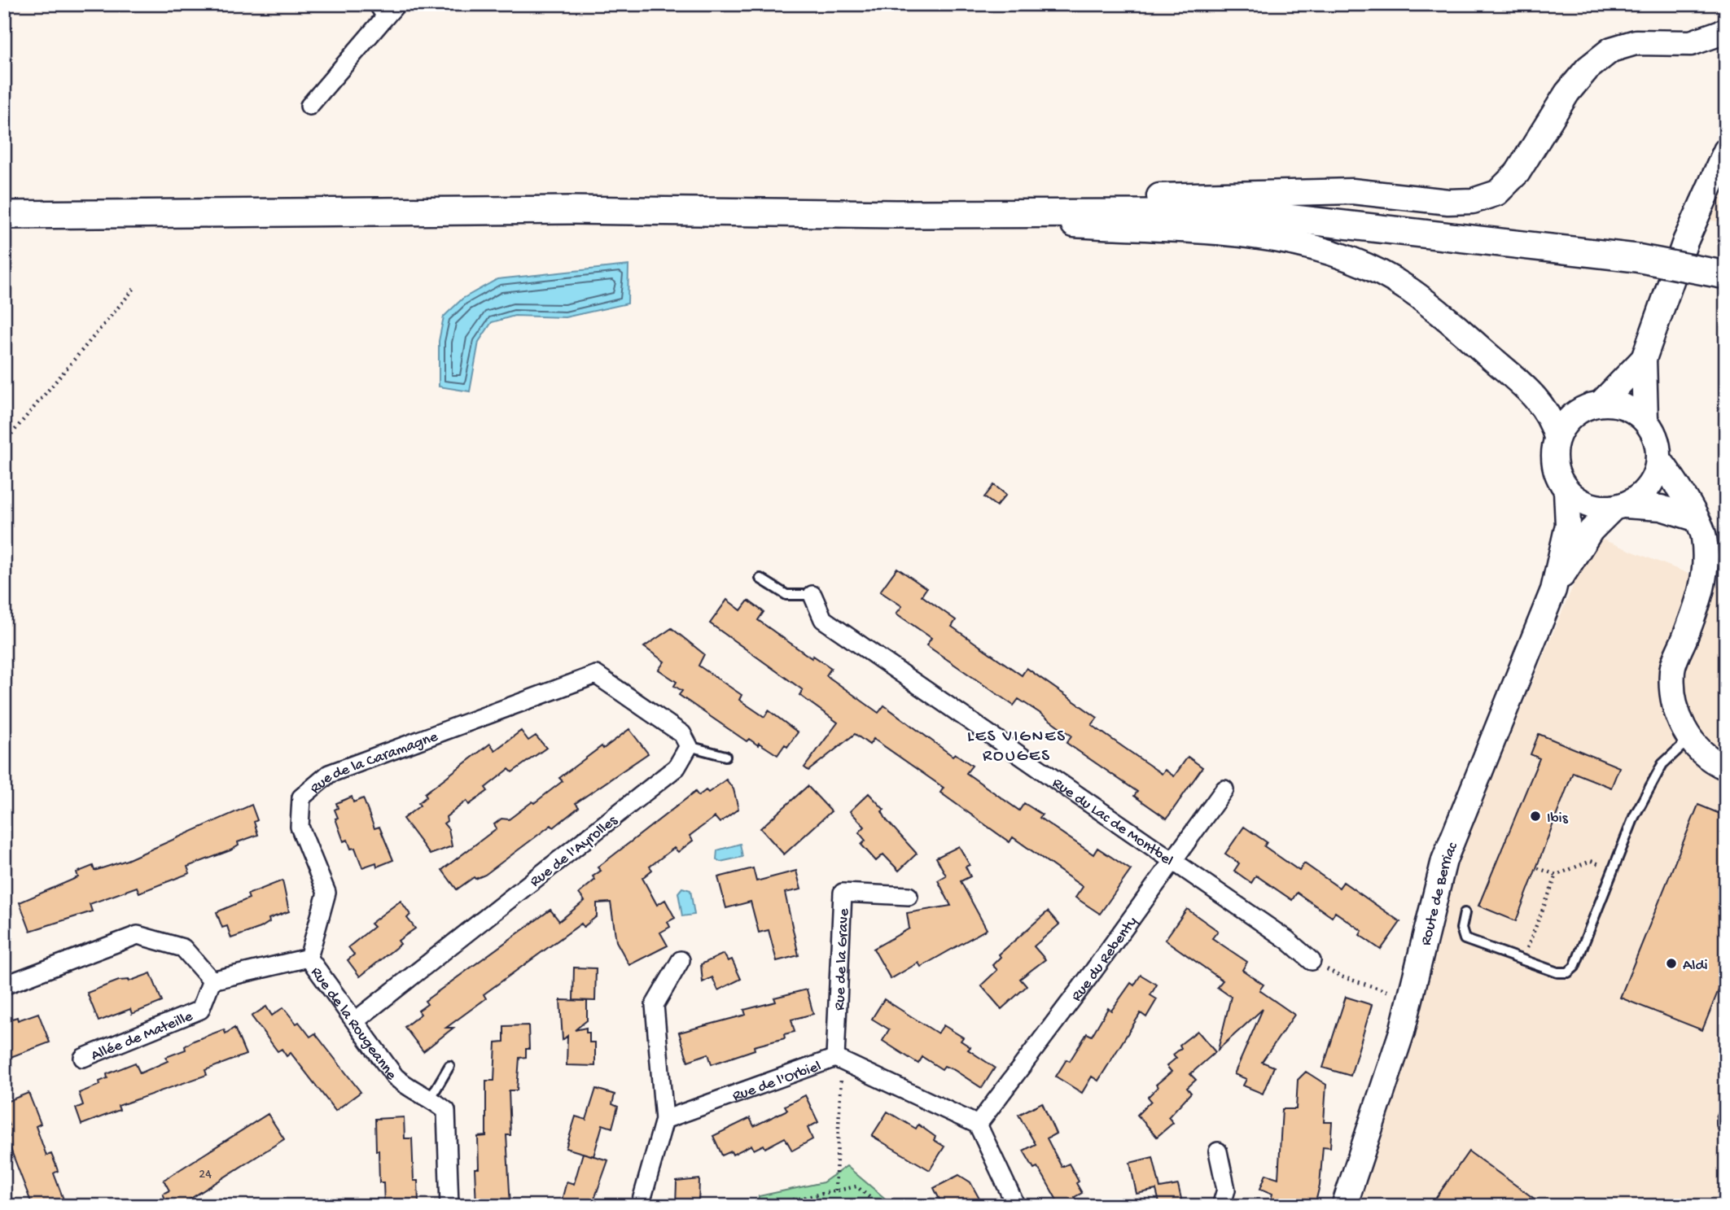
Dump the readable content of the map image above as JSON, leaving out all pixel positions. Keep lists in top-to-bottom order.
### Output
{
  "streets": {
    "main road": ["Route de Berriac"],
    "street": [
      "Rue de la Caramagne",
      "Rue du Lac de Montbel",
      "Rue de l'Ayrolles",
      "Rue du Rebenty",
      "Rue de la Grave",
      "Rue de la Rougeanne",
      "Allée de Mateille",
      "Rue de l'Orbiel"
    ]
  },
  "crossings": [
    ["Rue de la Caramagne", "Rue de l'Ayrolles"],
    ["Rue de la Caramagne", "Rue de la Rougeanne"],
    ["Rue du Lac de Montbel", "Rue du Rebenty"],
    ["Rue de l'Ayrolles", "Rue de la Rougeanne"],
    ["Rue du Rebenty", "Rue de l'Orbiel"],
    ["Rue de la Grave", "Rue de l'Orbiel"]
  ],
  "districts": ["LES VIGNES ROUGES"],
  "places": ["Ibis", "Aldi"],
  "house_numbers": ["24"]
}
